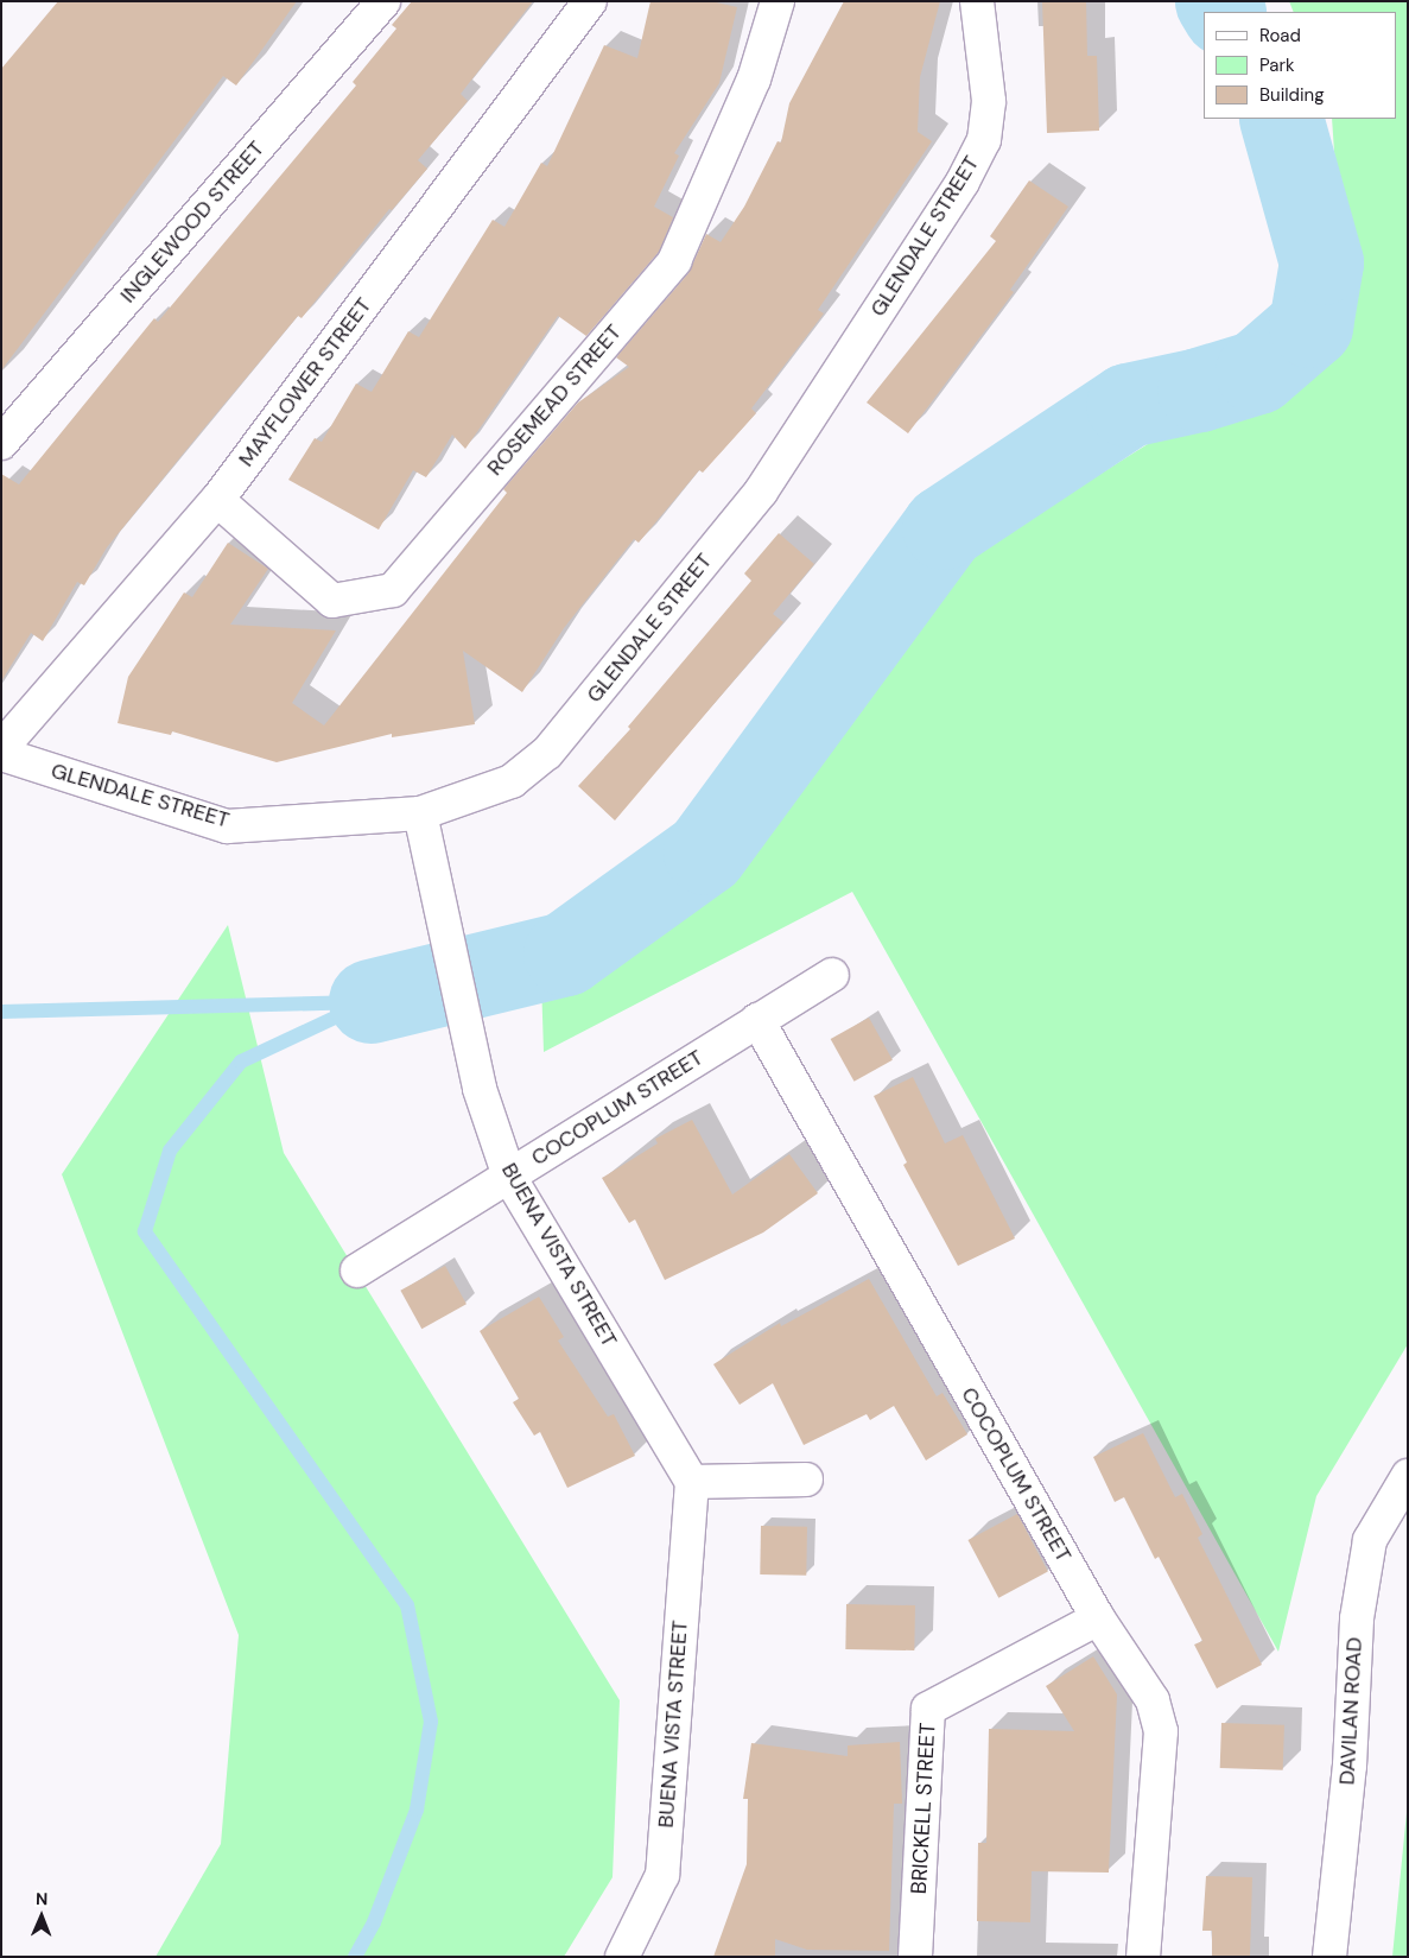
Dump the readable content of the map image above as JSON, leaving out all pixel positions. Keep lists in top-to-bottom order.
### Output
{
  "streets": {
    "street": [
      "INGLEWOOD STREET",
      "GLENDALE STREET",
      "MAYFLOWER STREET",
      "ROSEMEAD STREET",
      "COCOPLUM STREET",
      "BUENA VISTA STREET",
      "DAVILAN ROAD",
      "BRICKELL STREET"
    ]
  },
  "crossings": [
    ["GLENDALE STREET", "BUENA VISTA STREET"],
    ["MAYFLOWER STREET", "ROSEMEAD STREET"],
    ["COCOPLUM STREET", "BUENA VISTA STREET"],
    ["COCOPLUM STREET", "BRICKELL STREET"]
  ],
  "legend": ["Road", "Park", "Building"],
  "north": "top"
}
